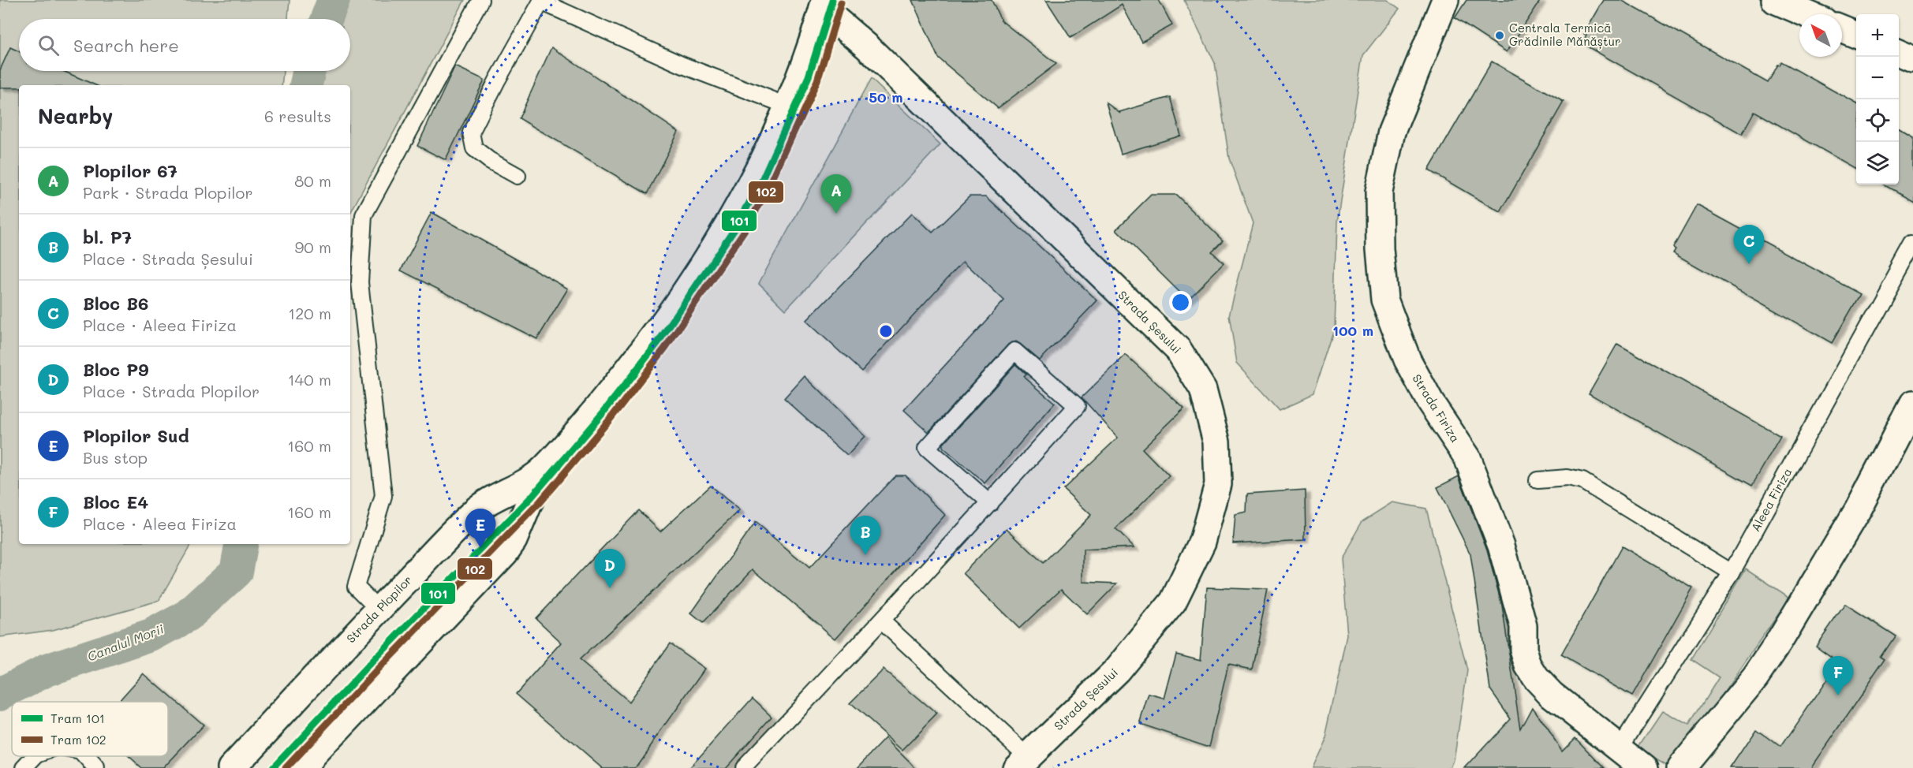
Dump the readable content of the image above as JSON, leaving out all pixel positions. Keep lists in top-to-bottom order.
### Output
{
  "streets": {
    "street": ["Strada Șesului", "Strada Firiza", "Strada Plopilor"],
    "lane": ["Aleea Firiza"]
  },
  "crossings": [
    ["Strada Șesului", "Strada Plopilor"],
    ["Strada Firiza", "Aleea Firiza"]
  ],
  "water": ["Canalul Morii"],
  "places": ["Centrala Termică Grădinile Mănăștur"],
  "lines": ["tram line 101", "tram line 102"],
  "legend": ["Tram 101", "Tram 102"],
  "north": "top left",
  "page": {
    "map_buttons": ["+", "−"],
    "search": "Search here",
    "heading": ["Nearby", "6 results"],
    "list": [
      {
        "mark": "A",
        "name": "Plopilor 67",
        "note": "Park · Strada Plopilor",
        "value": "80 m"
      },
      {
        "mark": "B",
        "name": "bl. P7",
        "note": "Place · Strada Șesului",
        "value": "90 m"
      },
      {
        "mark": "C",
        "name": "Bloc B6",
        "note": "Place · Aleea Firiza",
        "value": "120 m"
      },
      {
        "mark": "D",
        "name": "Bloc P9",
        "note": "Place · Strada Plopilor",
        "value": "140 m"
      },
      {
        "mark": "E",
        "name": "Plopilor Sud",
        "note": "Bus stop",
        "value": "160 m"
      },
      {
        "mark": "F",
        "name": "Bloc E4",
        "note": "Place · Aleea Firiza",
        "value": "160 m"
      }
    ],
    "pins": [
      "A",
      "C",
      "E",
      "B",
      "D",
      "F"
    ]
  },
  "rings": ["50 m", "100 m"]
}
